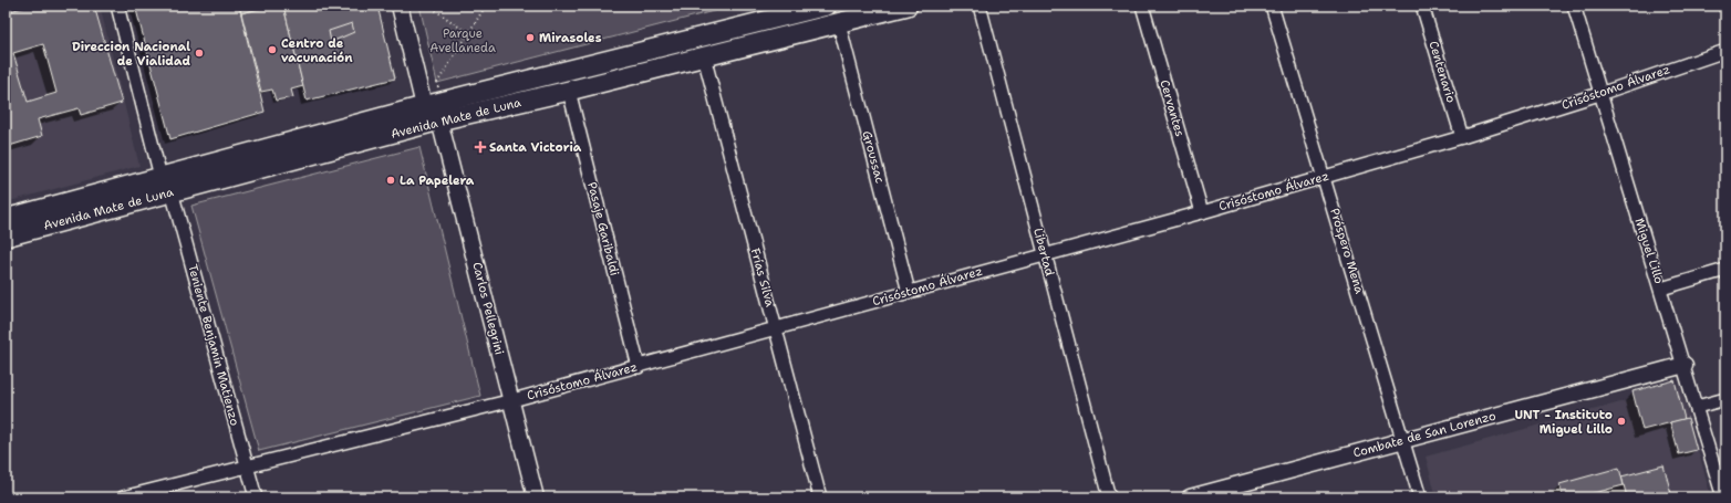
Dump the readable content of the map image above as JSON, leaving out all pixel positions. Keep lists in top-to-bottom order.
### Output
{
  "streets": {
    "main road": ["Avenida Mate de Luna"],
    "street": [
      "Centenario",
      "Crisóstomo Álvarez",
      "Cervantes",
      "Groussac",
      "Pasaje Garibaldi",
      "Próspero Mena",
      "Miguel Lillo",
      "Libertad",
      "Frías Silva",
      "Carlos Pellegrini",
      "Teniente Benjamín Matienzo",
      "Combate de San Lorenzo"
    ]
  },
  "crossings": [
    ["Centenario", "Crisóstomo Álvarez"],
    ["Crisóstomo Álvarez", "Cervantes"],
    ["Crisóstomo Álvarez", "Groussac"],
    ["Crisóstomo Álvarez", "Pasaje Garibaldi"],
    ["Crisóstomo Álvarez", "Próspero Mena"],
    ["Crisóstomo Álvarez", "Miguel Lillo"],
    ["Crisóstomo Álvarez", "Libertad"],
    ["Crisóstomo Álvarez", "Frías Silva"],
    ["Crisóstomo Álvarez", "Carlos Pellegrini"],
    ["Crisóstomo Álvarez", "Teniente Benjamín Matienzo"],
    ["Avenida Mate de Luna", "Groussac"],
    ["Avenida Mate de Luna", "Pasaje Garibaldi"],
    ["Avenida Mate de Luna", "Frías Silva"],
    ["Avenida Mate de Luna", "Carlos Pellegrini"],
    ["Avenida Mate de Luna", "Teniente Benjamín Matienzo"],
    ["Próspero Mena", "Combate de San Lorenzo"],
    ["Miguel Lillo", "Combate de San Lorenzo"]
  ],
  "parks": ["Parque Avellaneda"],
  "places": {
    "other": [
      "Mirasoles",
      "Centro de vacunación",
      "Direccion Nacional de Vialidad",
      "La Papelera",
      "UNT - Instituto Miguel Lillo"
    ],
    "health": ["Santa Victoria"]
  }
}
